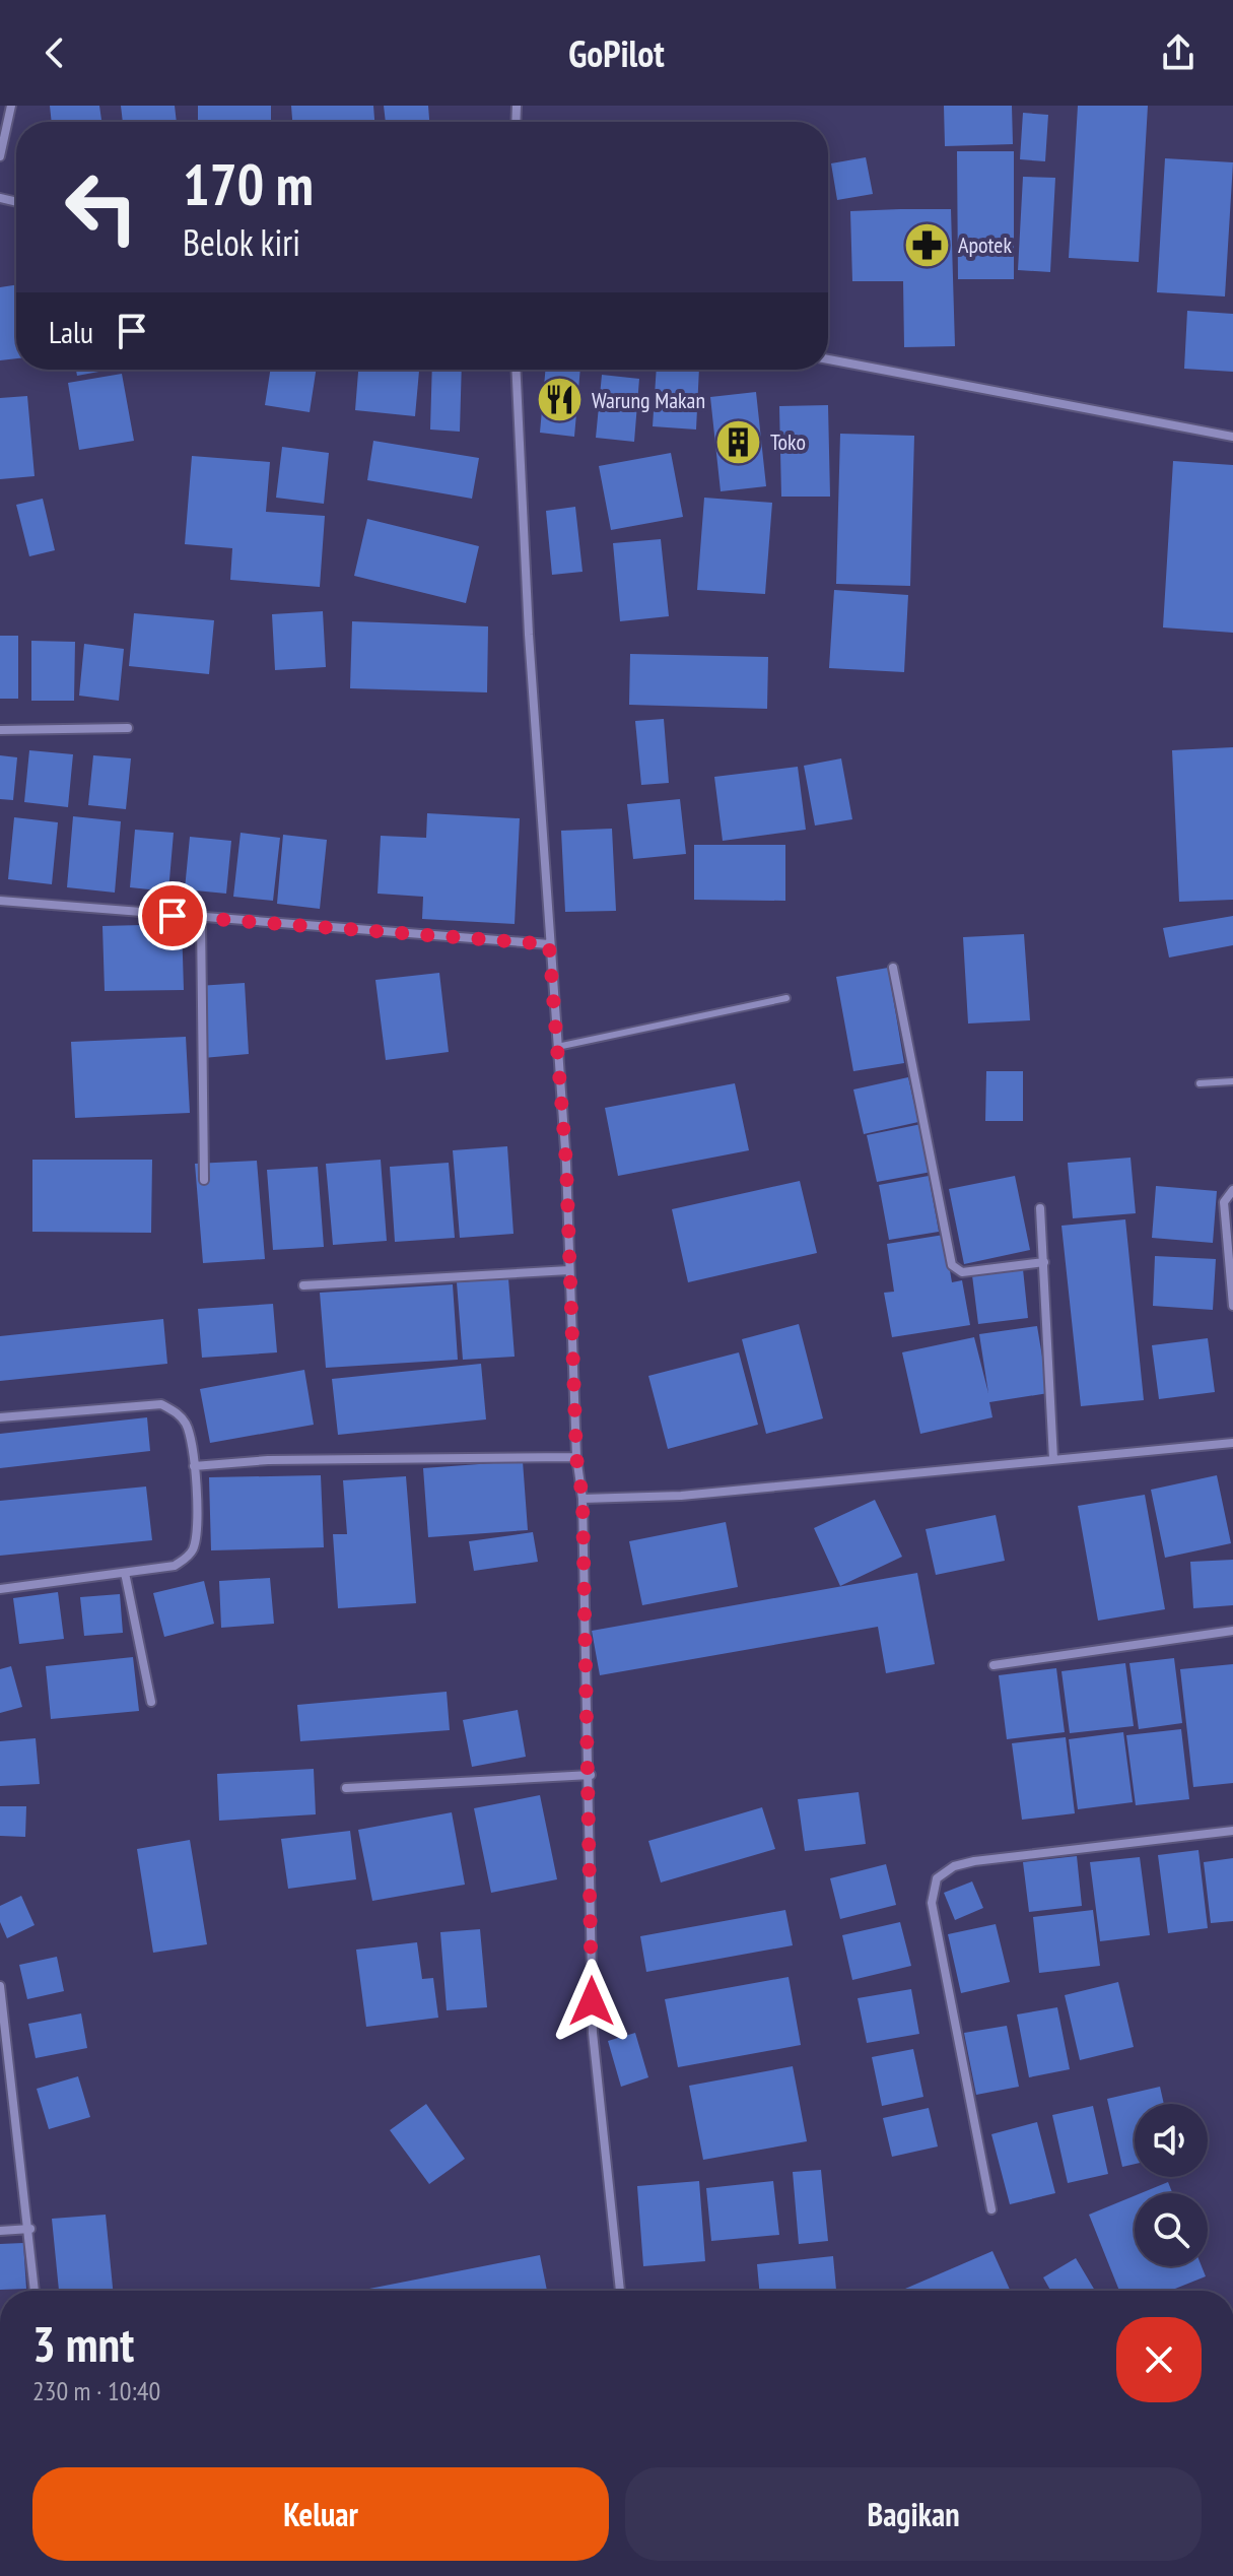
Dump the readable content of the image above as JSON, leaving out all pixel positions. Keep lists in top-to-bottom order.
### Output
{
  "places": {
    "pharmacy": ["Apotek"],
    "restaurant": ["Warung Makan"],
    "building": ["Toko"]
  },
  "page": {
    "header": "GoPilot",
    "turn": ["170 m", "Belok kiri"],
    "then": "Lalu",
    "heading": ["3 mnt", "230 m · 10:40"],
    "buttons": ["Keluar", "Bagikan"]
  }
}
